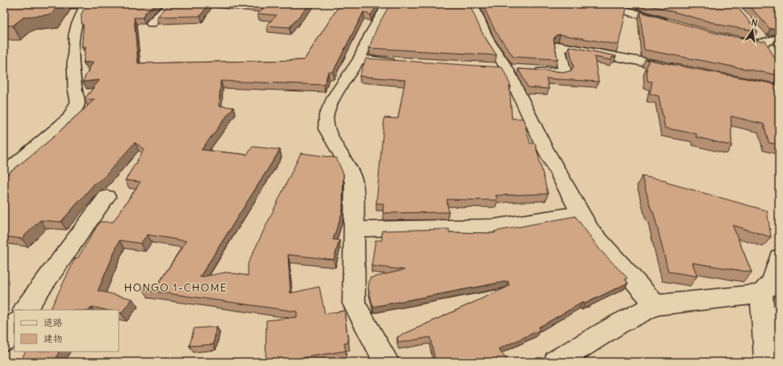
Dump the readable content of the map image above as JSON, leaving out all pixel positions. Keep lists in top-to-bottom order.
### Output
{
  "districts": ["HONGO 1-CHOME"],
  "legend": ["道路", "建物"],
  "north": "top"
}
